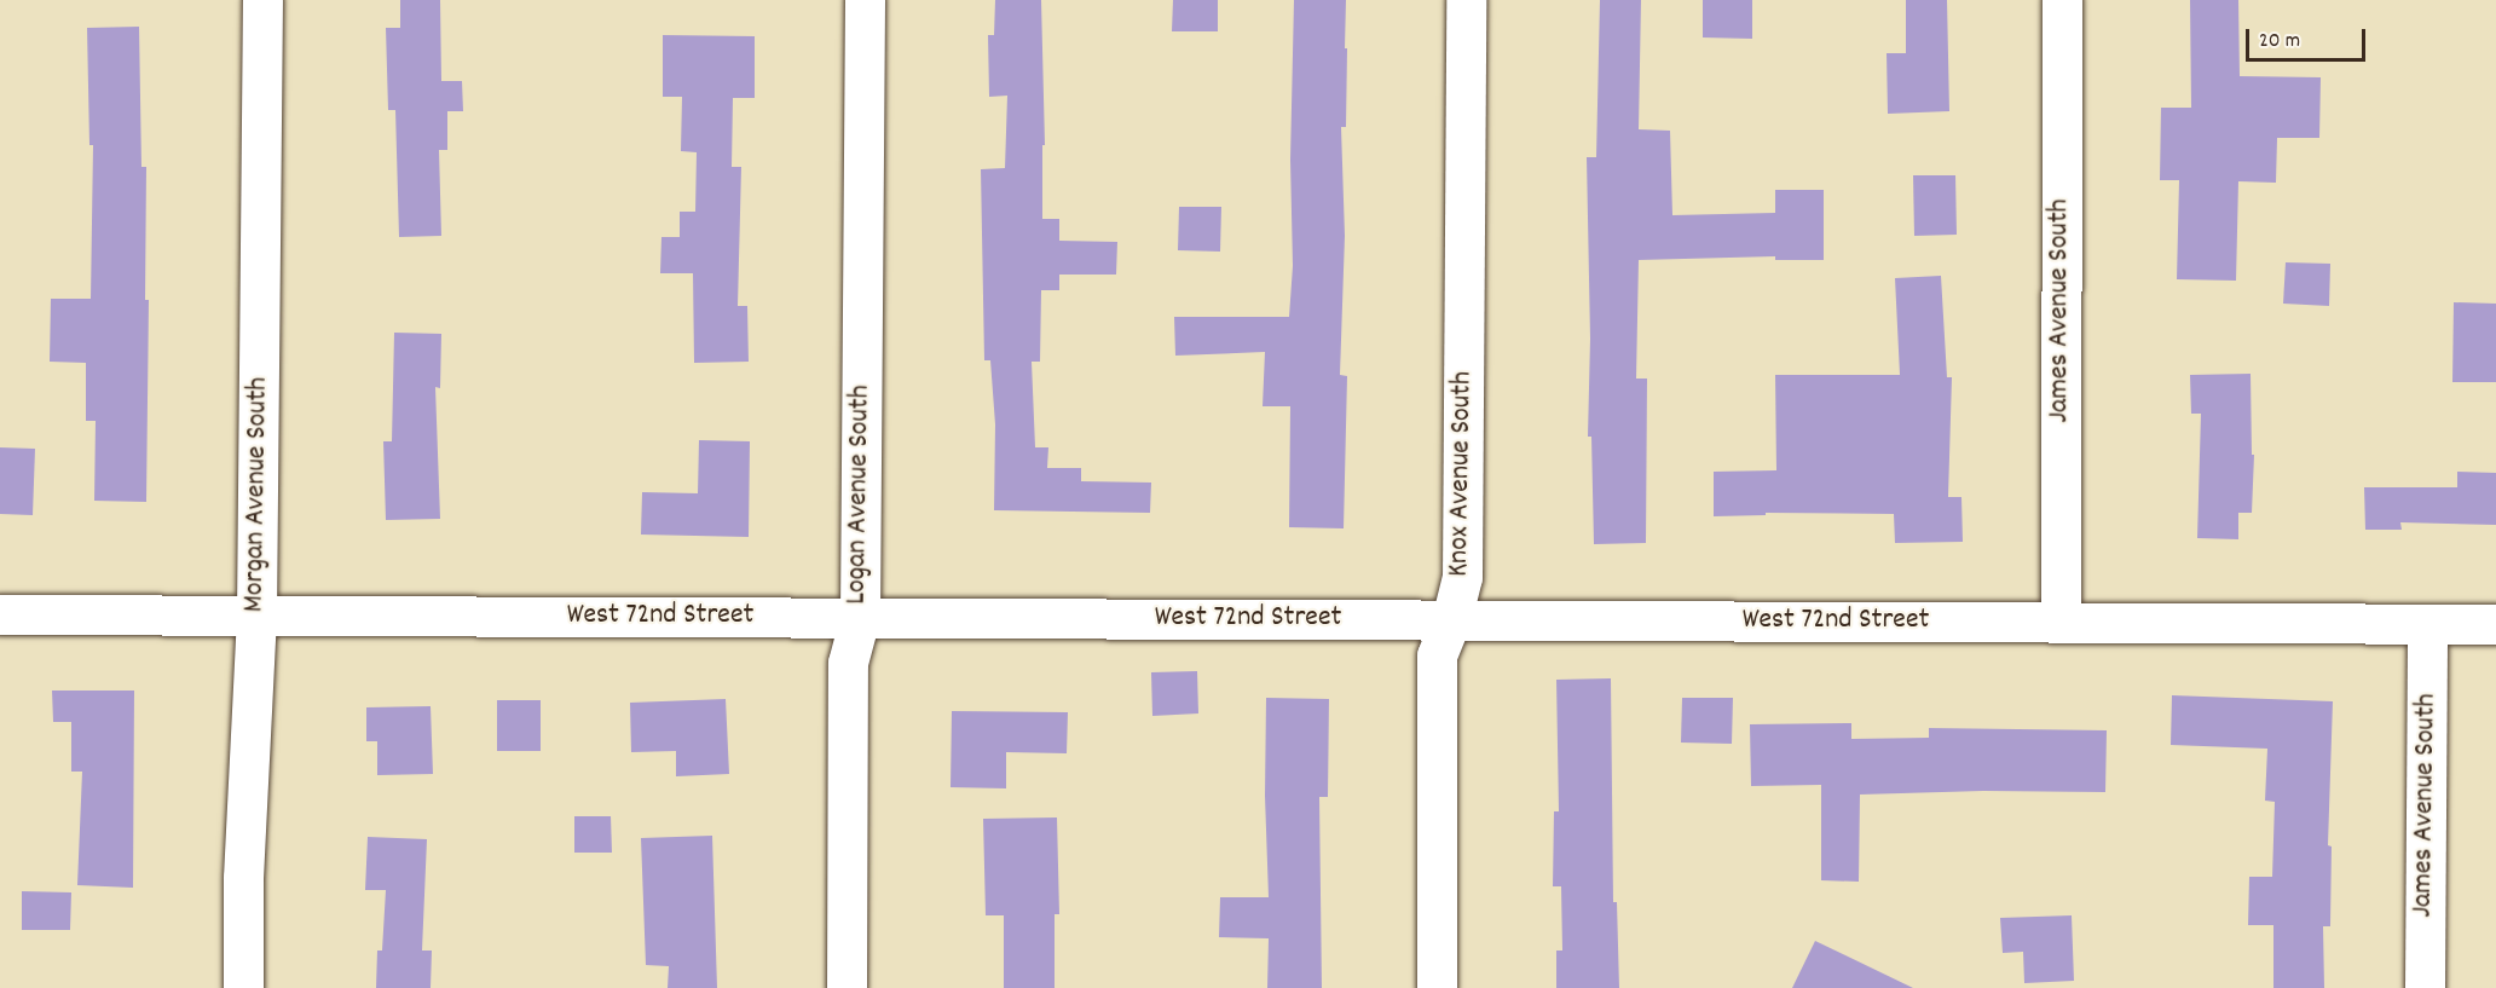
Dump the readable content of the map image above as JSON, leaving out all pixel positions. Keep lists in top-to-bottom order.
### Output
{
  "streets": {
    "street": [
      "James Avenue South",
      "Knox Avenue South",
      "Morgan Avenue South",
      "Logan Avenue South",
      "West 72nd Street"
    ]
  },
  "crossings": [
    ["James Avenue South", "West 72nd Street"],
    ["Knox Avenue South", "West 72nd Street"],
    ["Morgan Avenue South", "West 72nd Street"],
    ["Logan Avenue South", "West 72nd Street"]
  ],
  "scale_bar": "20 m"
}
